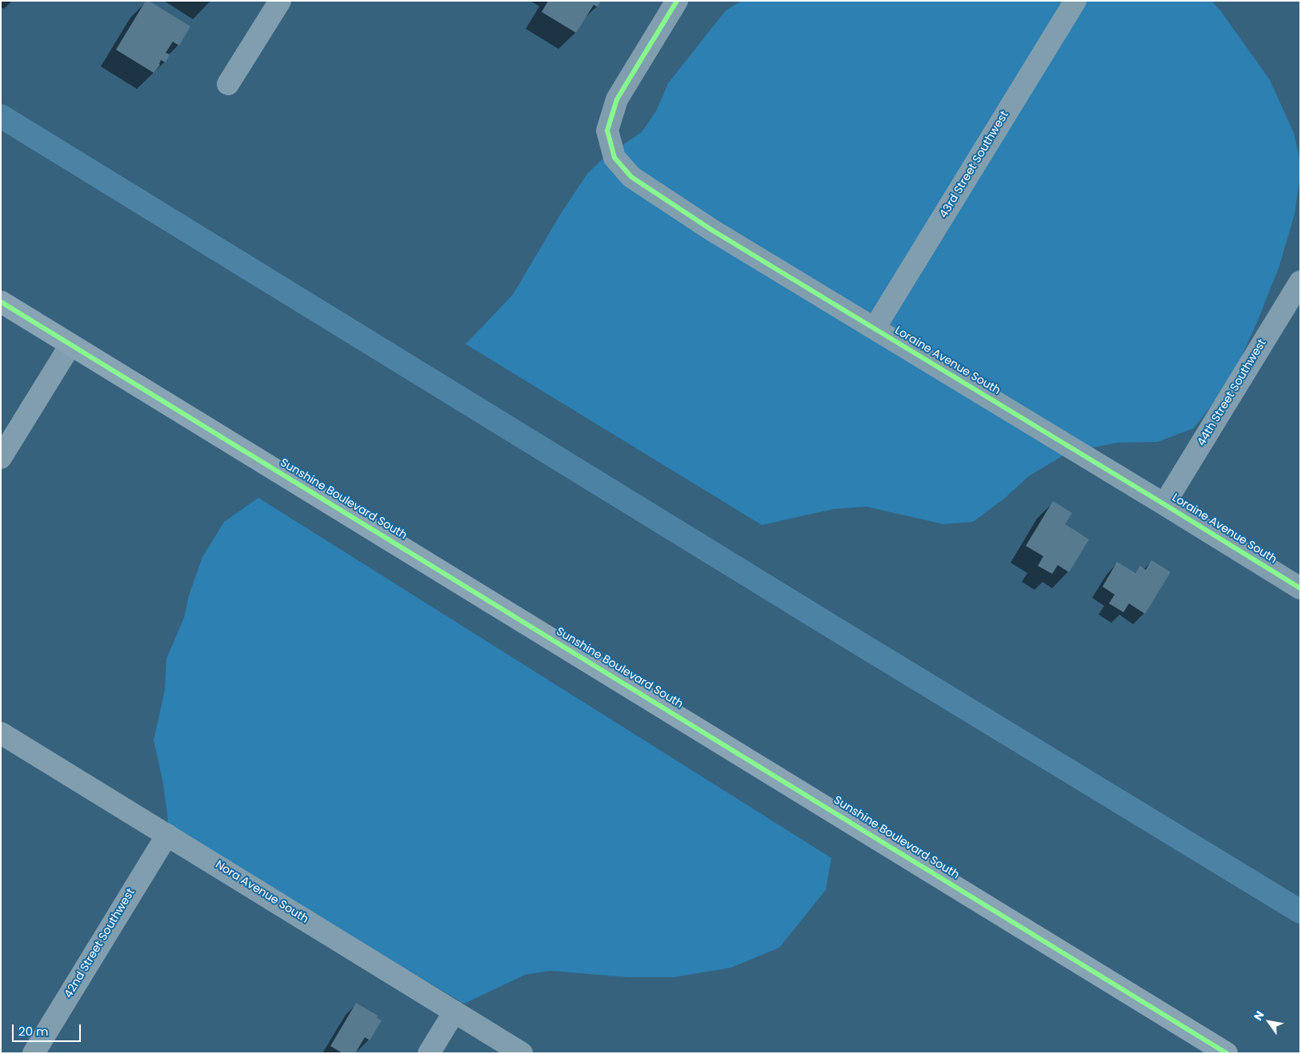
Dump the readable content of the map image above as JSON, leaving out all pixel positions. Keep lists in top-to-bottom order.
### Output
{
  "streets": {
    "street": [
      "43rd Street Southwest",
      "Loraine Avenue South",
      "44th Street Southwest",
      "Sunshine Boulevard South",
      "Nora Avenue South",
      "42nd Street Southwest"
    ]
  },
  "crossings": [
    ["43rd Street Southwest", "Loraine Avenue South"],
    ["Loraine Avenue South", "44th Street Southwest"],
    ["Nora Avenue South", "42nd Street Southwest"]
  ],
  "scale_bar": "20 m",
  "north": "top left"
}
